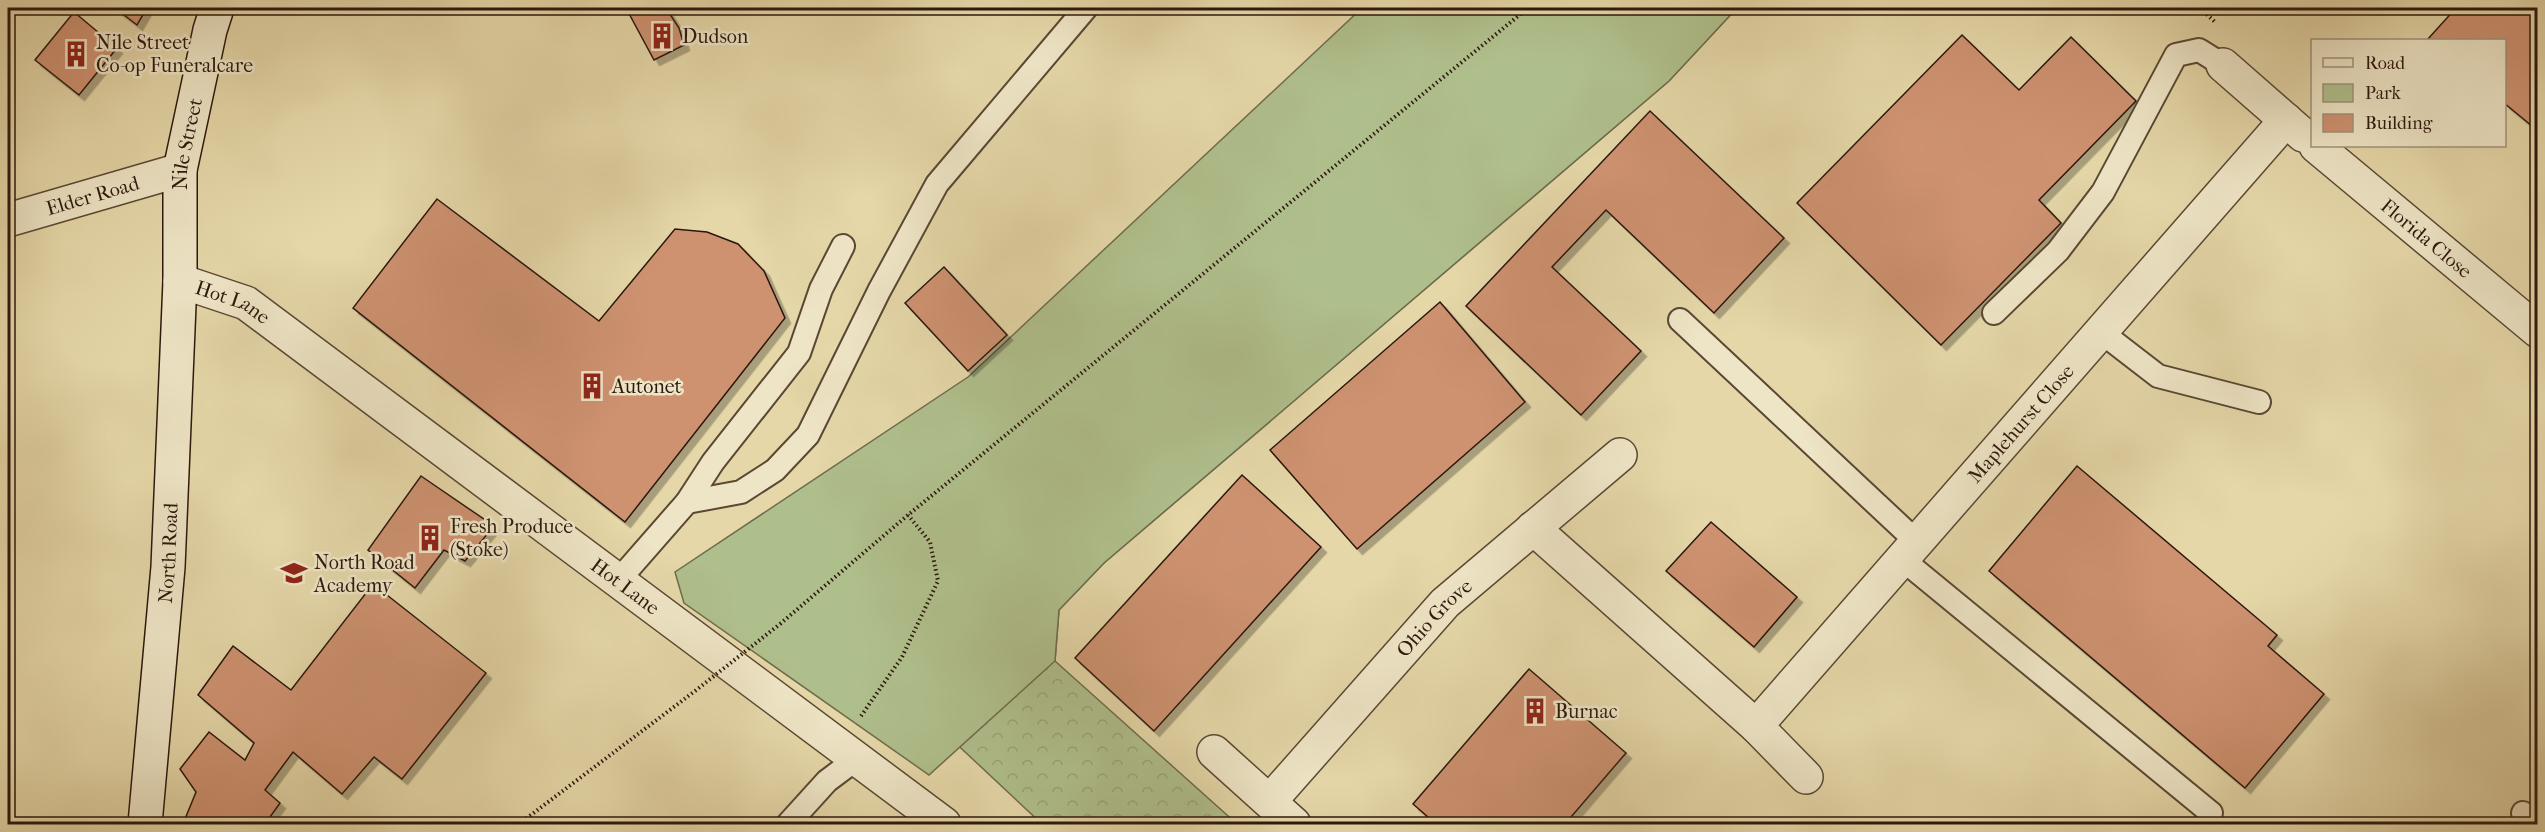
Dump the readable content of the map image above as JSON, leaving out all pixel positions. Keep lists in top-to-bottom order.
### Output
{
  "streets": {
    "street": [
      "Nile Street",
      "Elder Road",
      "Florida Close",
      "Hot Lane",
      "Maplehurst Close",
      "North Road",
      "Ohio Grove"
    ]
  },
  "crossings": [
    ["Nile Street", "Elder Road"],
    ["Nile Street", "Hot Lane"],
    ["Nile Street", "North Road"],
    ["Hot Lane", "North Road"]
  ],
  "places": {
    "building": [
      "Dudson",
      "Nile Street Co-op Funeralcare",
      "Autonet",
      "Fresh Produce (Stoke)",
      "Burnac"
    ],
    "school or university": ["North Road Academy"]
  },
  "legend": ["Road", "Park", "Building"]
}
